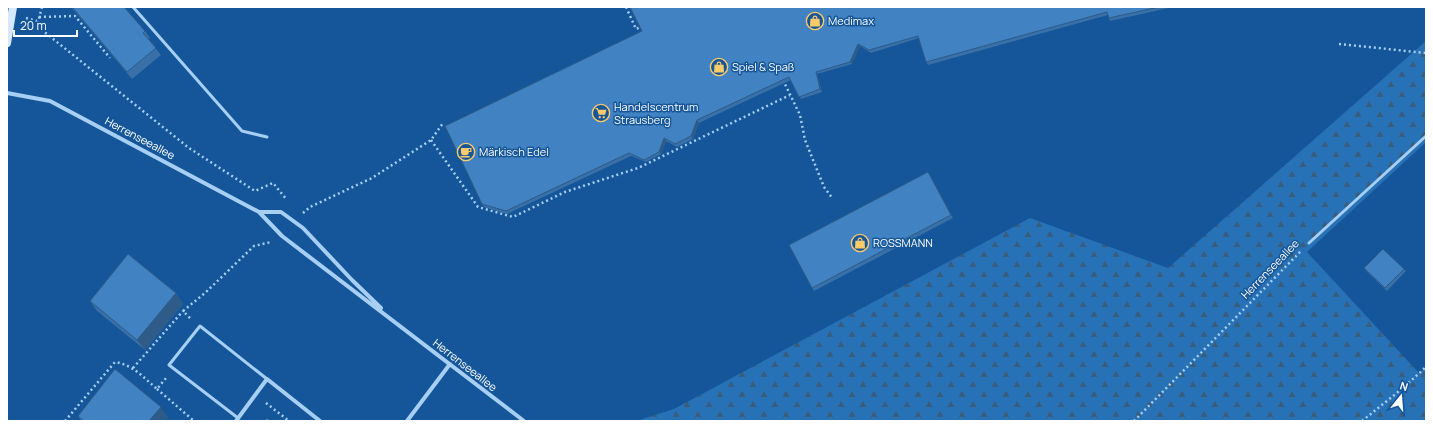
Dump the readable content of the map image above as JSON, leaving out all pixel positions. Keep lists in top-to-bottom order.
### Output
{
  "streets": {
    "street": ["Herrenseeallee"]
  },
  "places": {
    "shop": ["Medimax", "Spiel & Spaß", "ROSSMANN"],
    "supermarket": ["Handelscentrum Strausberg"],
    "cafe": ["Märkisch Edel"]
  },
  "scale_bar": "20 m",
  "north": "top"
}
